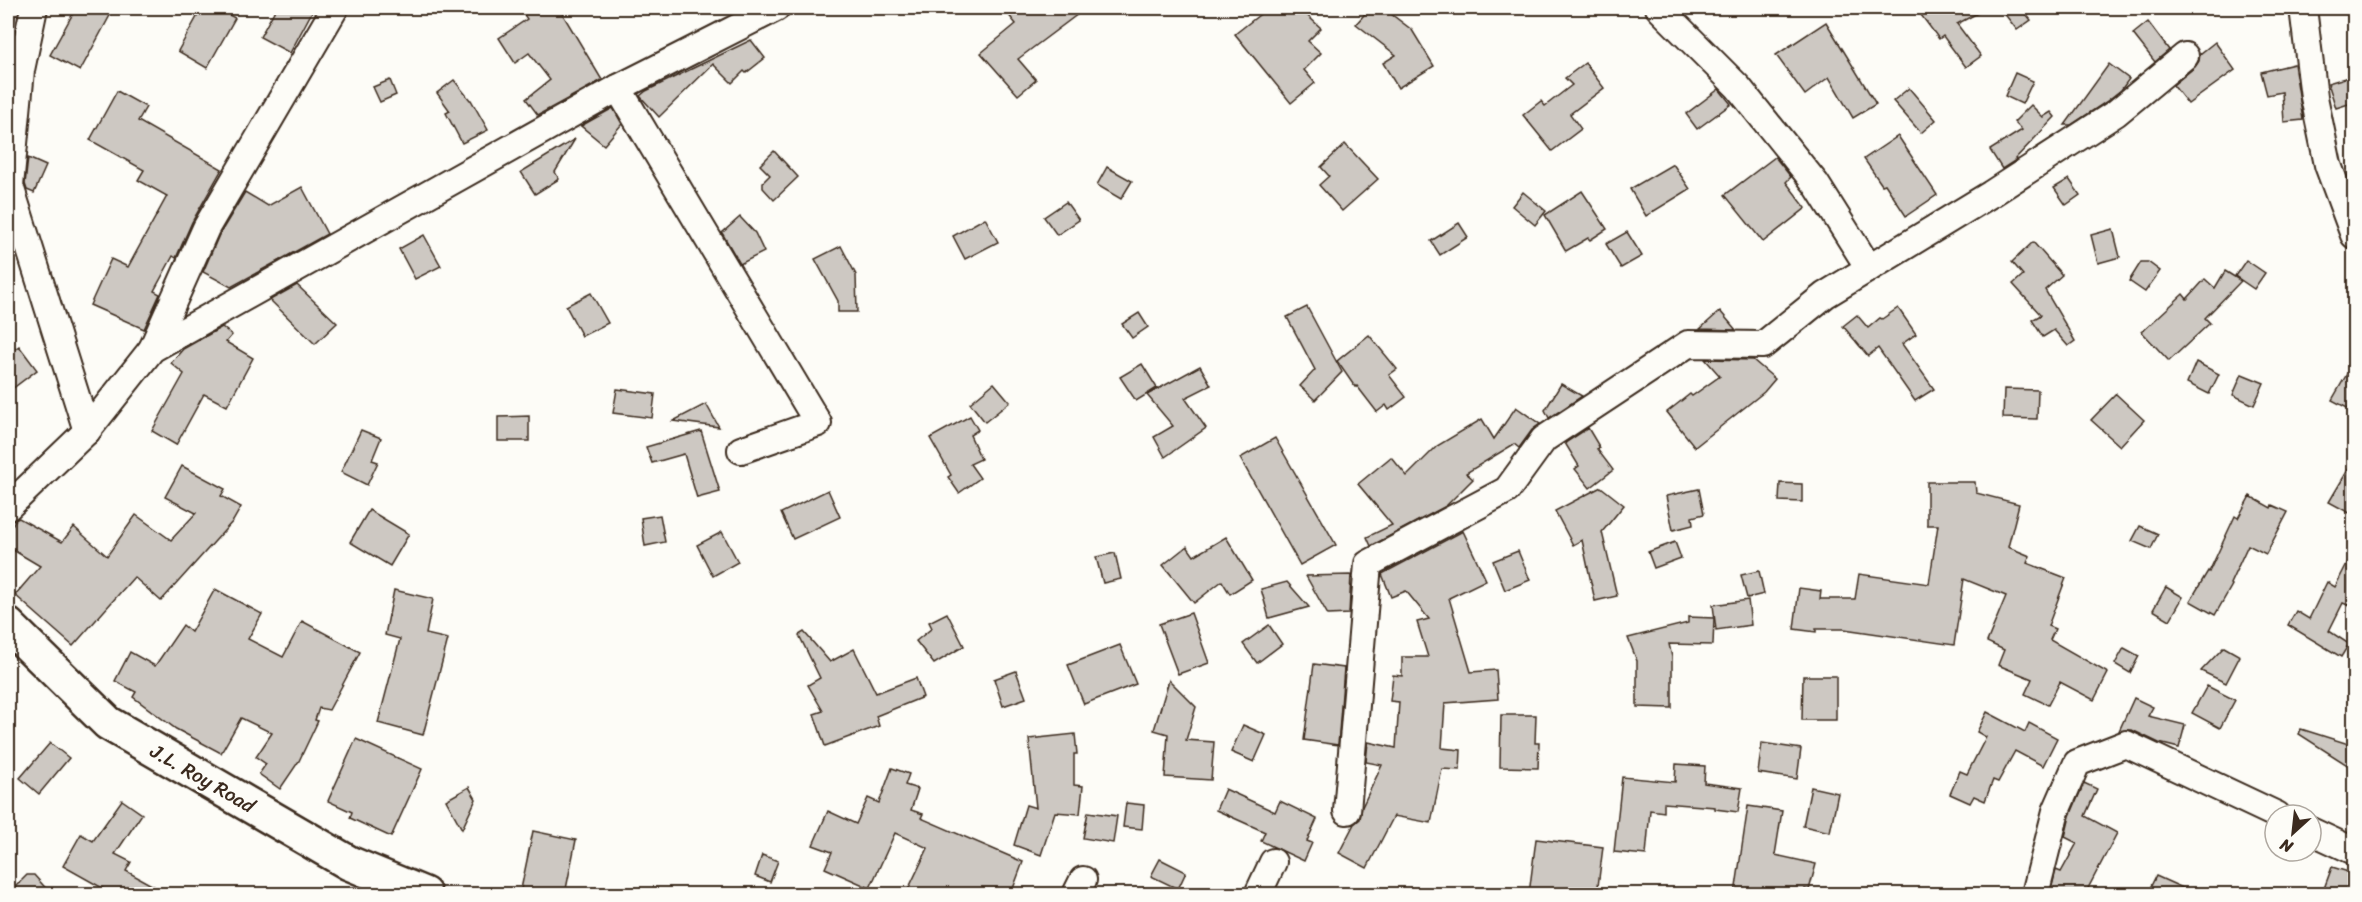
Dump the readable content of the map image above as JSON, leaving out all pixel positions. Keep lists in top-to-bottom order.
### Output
{
  "streets": {
    "main road": ["J.L. Roy Road"]
  },
  "north": "bottom left"
}
